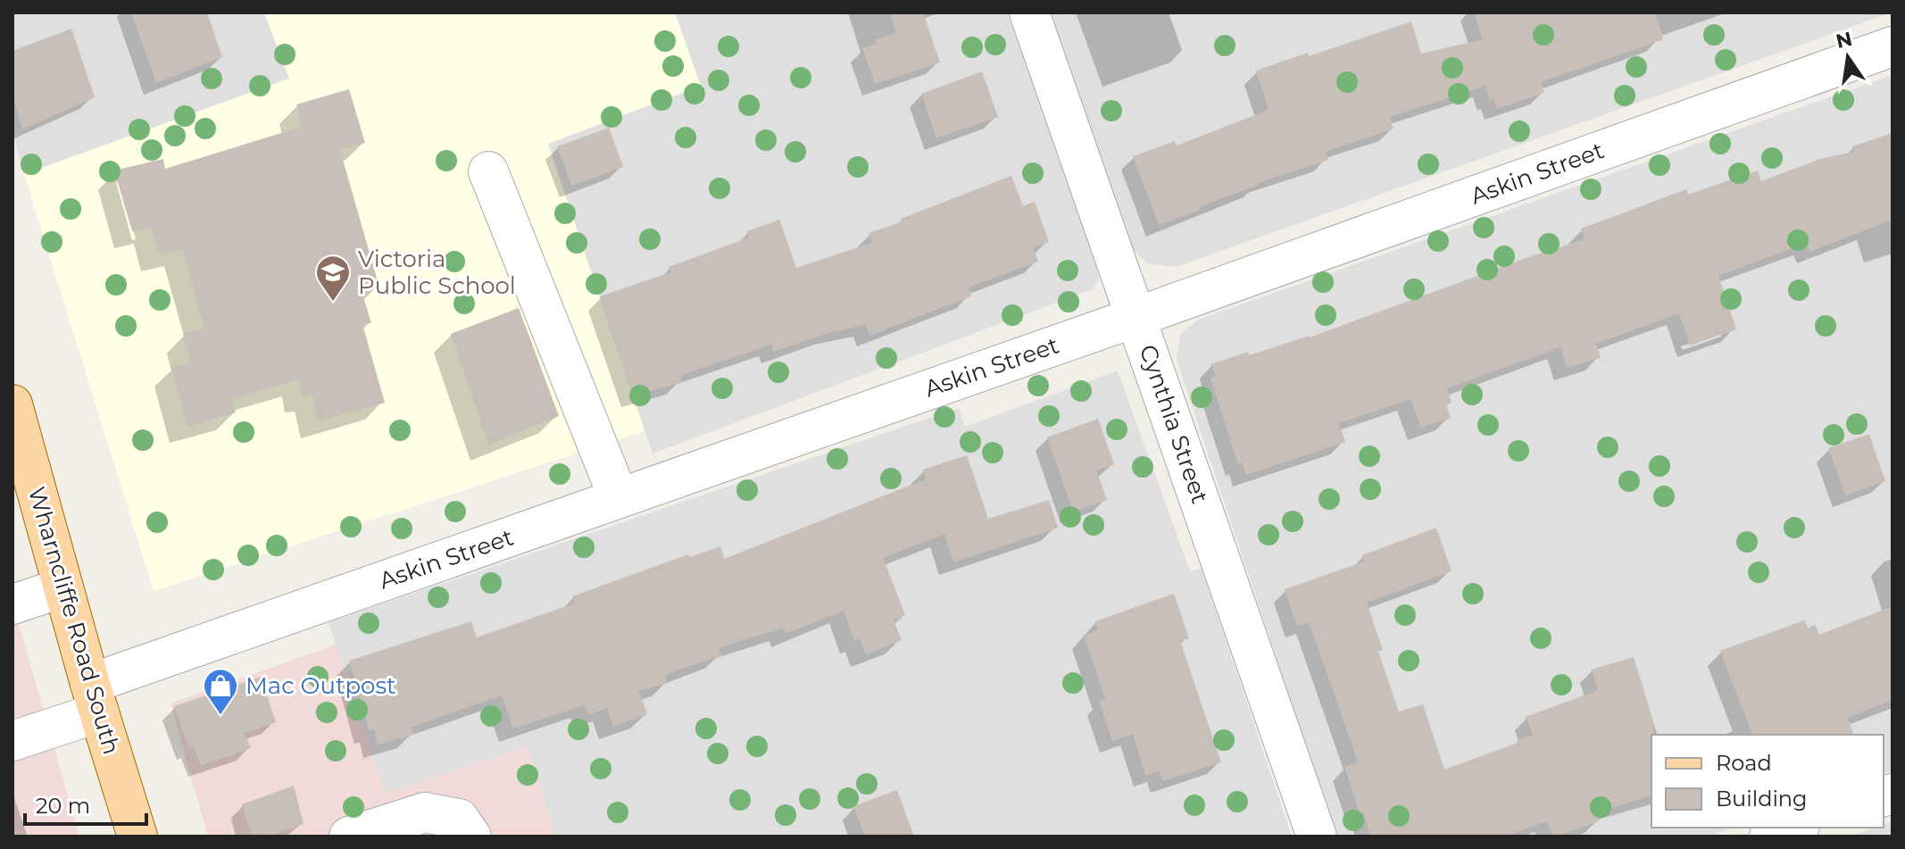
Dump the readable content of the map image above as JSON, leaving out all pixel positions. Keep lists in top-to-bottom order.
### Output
{
  "streets": {
    "main road": ["Wharncliffe Road South"],
    "street": ["Askin Street", "Cynthia Street"]
  },
  "crossings": [
    ["Askin Street", "Cynthia Street"],
    ["Askin Street", "Wharncliffe Road South"]
  ],
  "places": {
    "school or university": ["Victoria Public School"],
    "shop": ["Mac Outpost"]
  },
  "legend": ["Road", "Building"],
  "scale_bar": "20 m",
  "north": "top"
}
